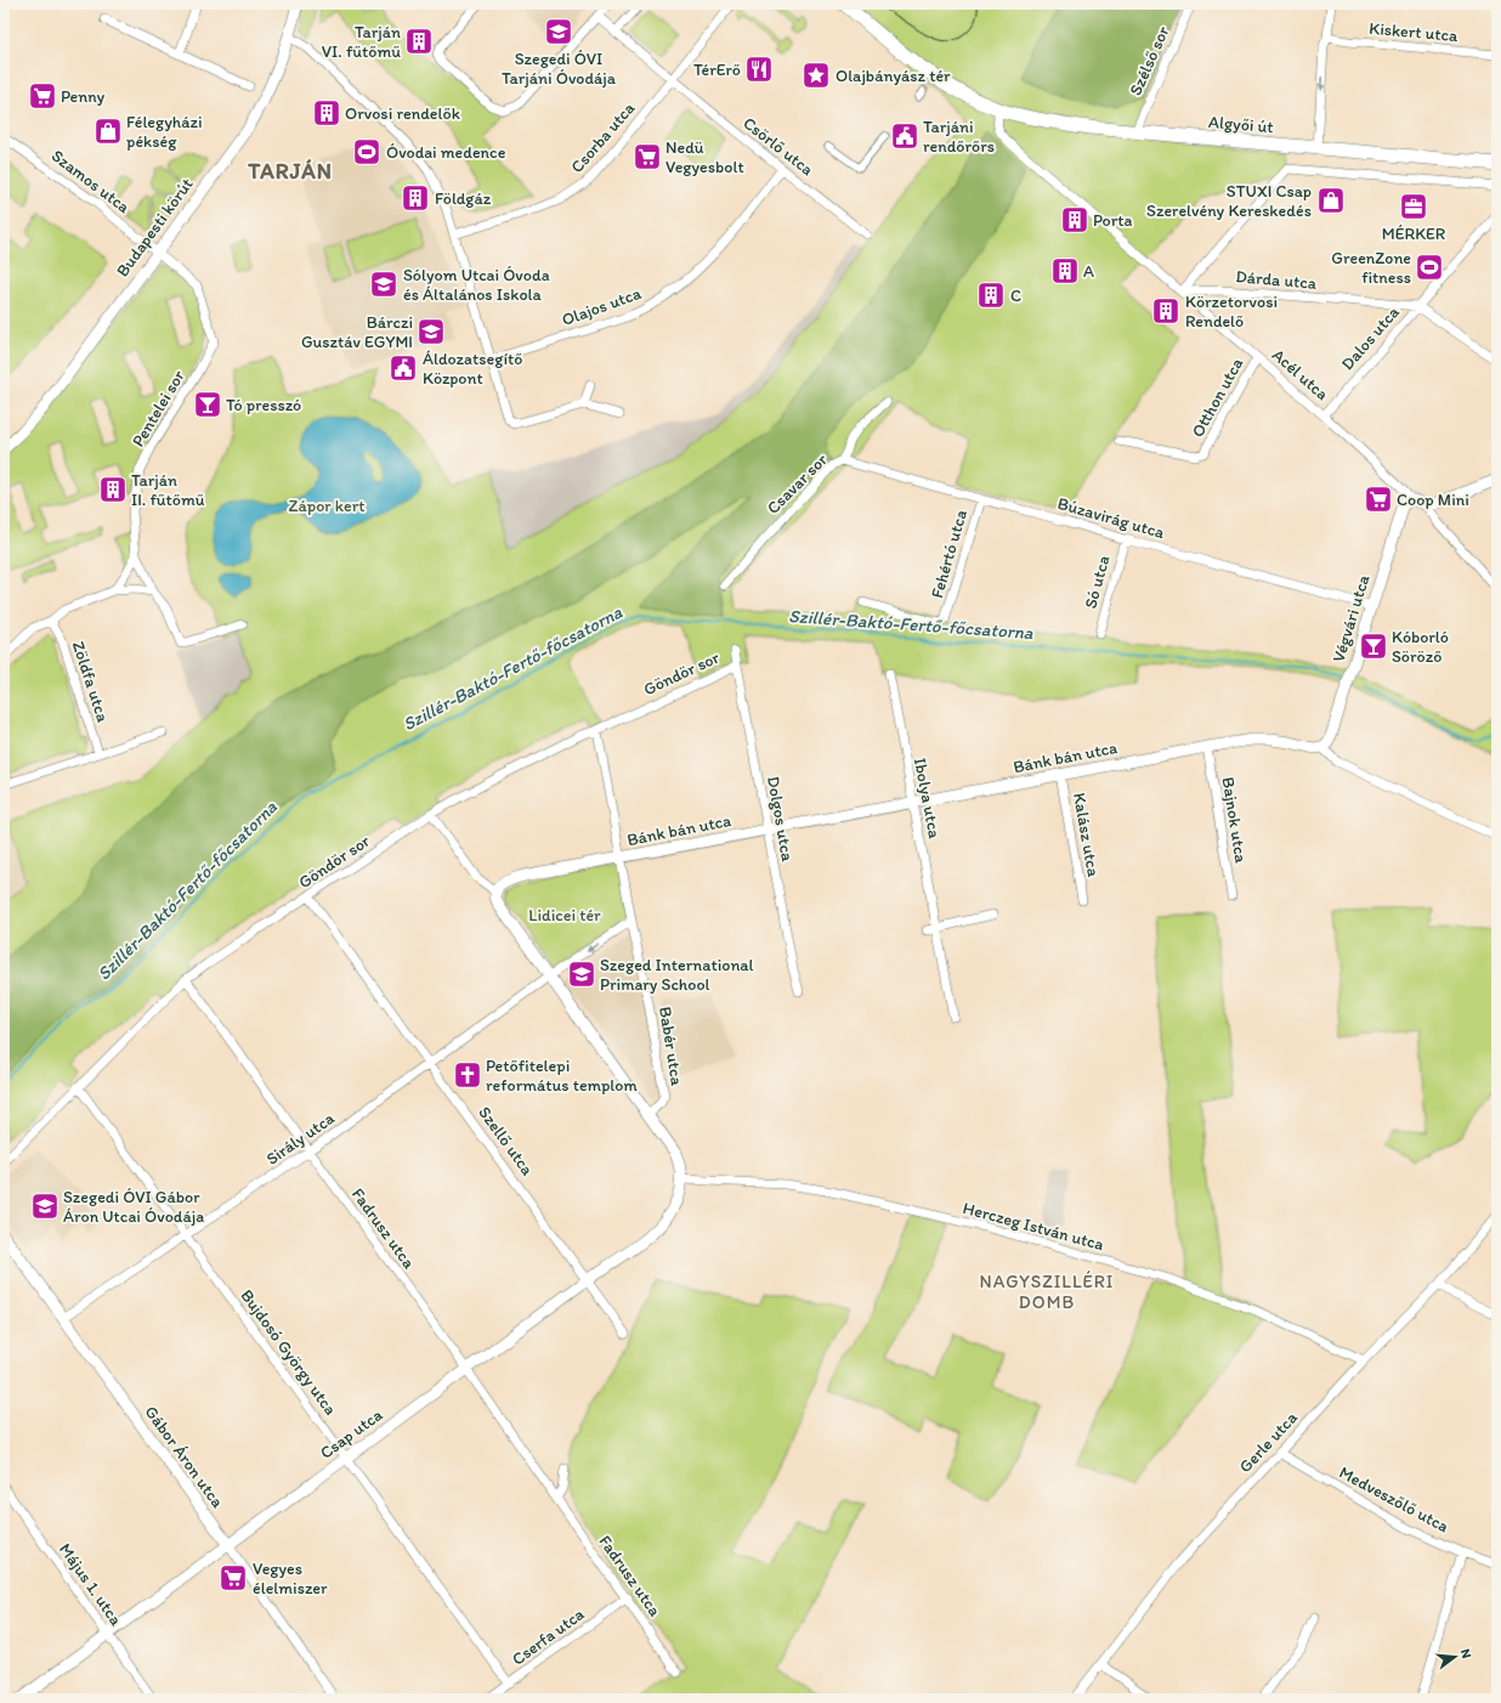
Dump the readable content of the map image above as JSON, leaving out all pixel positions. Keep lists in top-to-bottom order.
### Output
{
  "streets": {
    "main road": ["Algyői út"],
    "street": [
      "Kiskert utca",
      "Szélső sor",
      "Csorba utca",
      "Csörlő utca",
      "Szamos utca",
      "Budapesti körút",
      "Dárda utca",
      "Olajos utca",
      "Dalos utca",
      "Acél utca",
      "Otthon utca",
      "Pentelei sor",
      "Csavar sor",
      "Búzavirág utca",
      "Fehértó utca",
      "Só utca",
      "Végvári utca",
      "Göndör sor",
      "Zöldfa utca",
      "Bánk bán utca",
      "Ibolya utca",
      "Dolgos utca",
      "Bajnok utca",
      "Kalász utca",
      "Babér utca",
      "Sirály utca",
      "Szellő utca",
      "Herczeg István utca",
      "Fadrusz utca",
      "Bujdosó György utca",
      "Csap utca",
      "Gerle utca",
      "Gábor Áron utca",
      "Medveszőlő utca",
      "Május 1. utca",
      "Cserfa utca"
    ]
  },
  "crossings": [
    ["Szélső sor", "Algyői út"],
    ["Algyői út", "Acél utca"],
    ["Csorba utca", "Csörlő utca"],
    ["Csörlő utca", "Olajos utca"],
    ["Szamos utca", "Budapesti körút"],
    ["Szamos utca", "Pentelei sor"],
    ["Budapesti körút", "Pentelei sor"],
    ["Dárda utca", "Dalos utca"],
    ["Dárda utca", "Acél utca"],
    ["Dalos utca", "Acél utca"],
    ["Acél utca", "Otthon utca"],
    ["Acél utca", "Végvári utca"],
    ["Csavar sor", "Búzavirág utca"],
    ["Búzavirág utca", "Fehértó utca"],
    ["Búzavirág utca", "Só utca"],
    ["Búzavirág utca", "Végvári utca"],
    ["Végvári utca", "Bánk bán utca"],
    ["Göndör sor", "Dolgos utca"],
    ["Göndör sor", "Szellő utca"],
    ["Göndör sor", "Fadrusz utca"],
    ["Göndör sor", "Bujdosó György utca"],
    ["Bánk bán utca", "Ibolya utca"],
    ["Bánk bán utca", "Dolgos utca"],
    ["Bánk bán utca", "Bajnok utca"],
    ["Bánk bán utca", "Kalász utca"],
    ["Sirály utca", "Szellő utca"],
    ["Sirály utca", "Fadrusz utca"],
    ["Sirály utca", "Bujdosó György utca"],
    ["Sirály utca", "Gábor Áron utca"],
    ["Szellő utca", "Csap utca"],
    ["Herczeg István utca", "Csap utca"],
    ["Herczeg István utca", "Gerle utca"],
    ["Fadrusz utca", "Csap utca"],
    ["Fadrusz utca", "Cserfa utca"],
    ["Bujdosó György utca", "Csap utca"],
    ["Bujdosó György utca", "Cserfa utca"],
    ["Csap utca", "Gábor Áron utca"],
    ["Csap utca", "Május 1. utca"],
    ["Gerle utca", "Medveszőlő utca"]
  ],
  "districts": ["TARJÁN", "NAGYSZILLÉRI DOMB"],
  "water": ["Szillér-Baktó-Fertő-főcsatorna"],
  "parks": ["Zápor kert", "Lidicei tér"],
  "places": {
    "school or university": [
      "Szegedi ÓVI Tarjáni Óvodája",
      "Sólyom Utcai Óvoda és Általános Iskola",
      "Bárczi Gusztáv EGYMI",
      "Szeged International Primary School",
      "Szegedi ÓVI Gábor Áron Utcai Óvodája"
    ],
    "building": [
      "Tarján VI. fűtőmű",
      "Orvosi rendelők",
      "Földgáz",
      "Porta",
      "A",
      "C",
      "Körzetorvosi Rendelő",
      "Tarján II. fűtőmű"
    ],
    "restaurant": ["TérErő"],
    "place": ["Olajbányász tér"],
    "supermarket": [
      "Penny",
      "Nedü Vegyesbolt",
      "Coop Mini",
      "Vegyes élelmiszer"
    ],
    "shop": ["Félegyházi pékség", "STUXI Csap Szerelvény Kereskedés"],
    "public building": ["Tarjáni rendőrőrs", "Áldozatsegítő Központ"],
    "sports": ["Óvodai medence", "GreenZone fitness"],
    "office": ["MÉRKER"],
    "bar": ["Tó presszó", "Kóborló Söröző"],
    "church": ["Petőfitelepi református templom"]
  },
  "north": "right"
}
